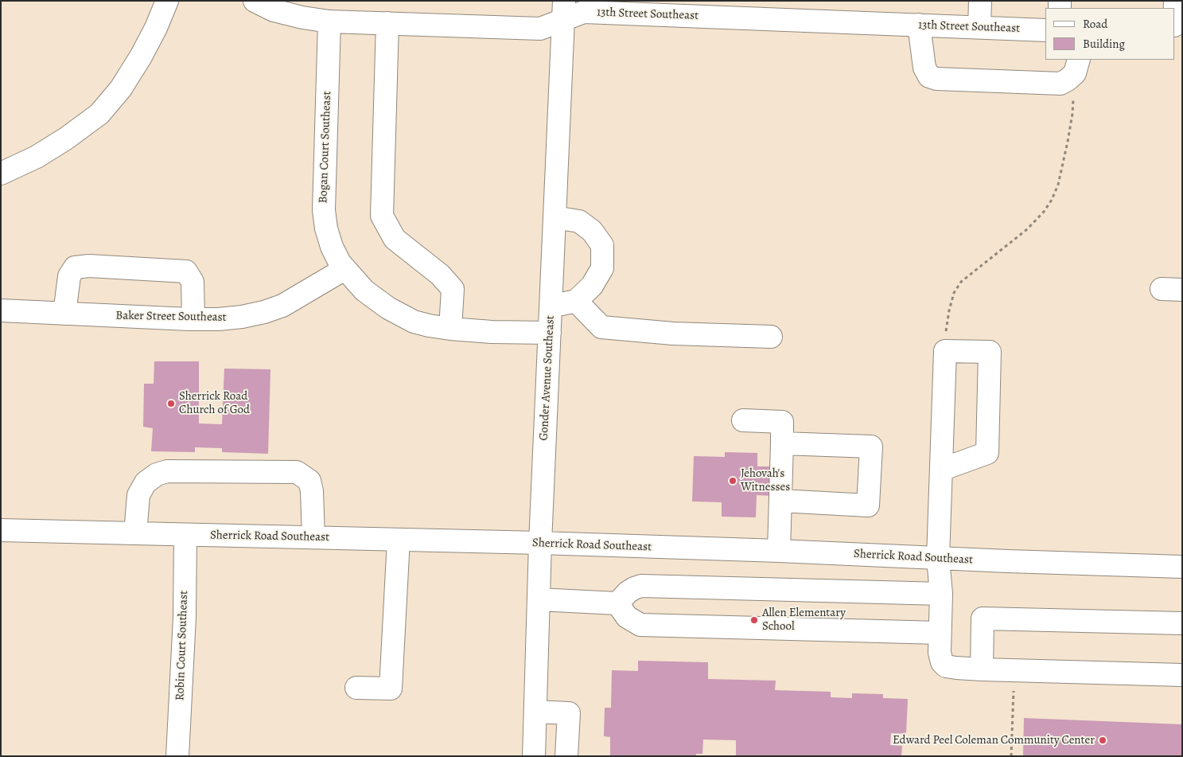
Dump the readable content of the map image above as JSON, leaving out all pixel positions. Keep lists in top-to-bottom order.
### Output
{
  "streets": {
    "street": [
      "13th Street Southeast",
      "Bogan Court Southeast",
      "Baker Street Southeast",
      "Gonder Avenue Southeast",
      "Sherrick Road Southeast",
      "Robin Court Southeast"
    ]
  },
  "crossings": [
    ["13th Street Southeast", "Bogan Court Southeast"],
    ["13th Street Southeast", "Gonder Avenue Southeast"],
    ["Bogan Court Southeast", "Baker Street Southeast"],
    ["Gonder Avenue Southeast", "Sherrick Road Southeast"],
    ["Sherrick Road Southeast", "Robin Court Southeast"]
  ],
  "places": [
    "Sherrick Road Church of God",
    "Jehovah's Witnesses",
    "Allen Elementary School",
    "Edward Peel Coleman Community Center"
  ],
  "legend": ["Road", "Building"]
}
